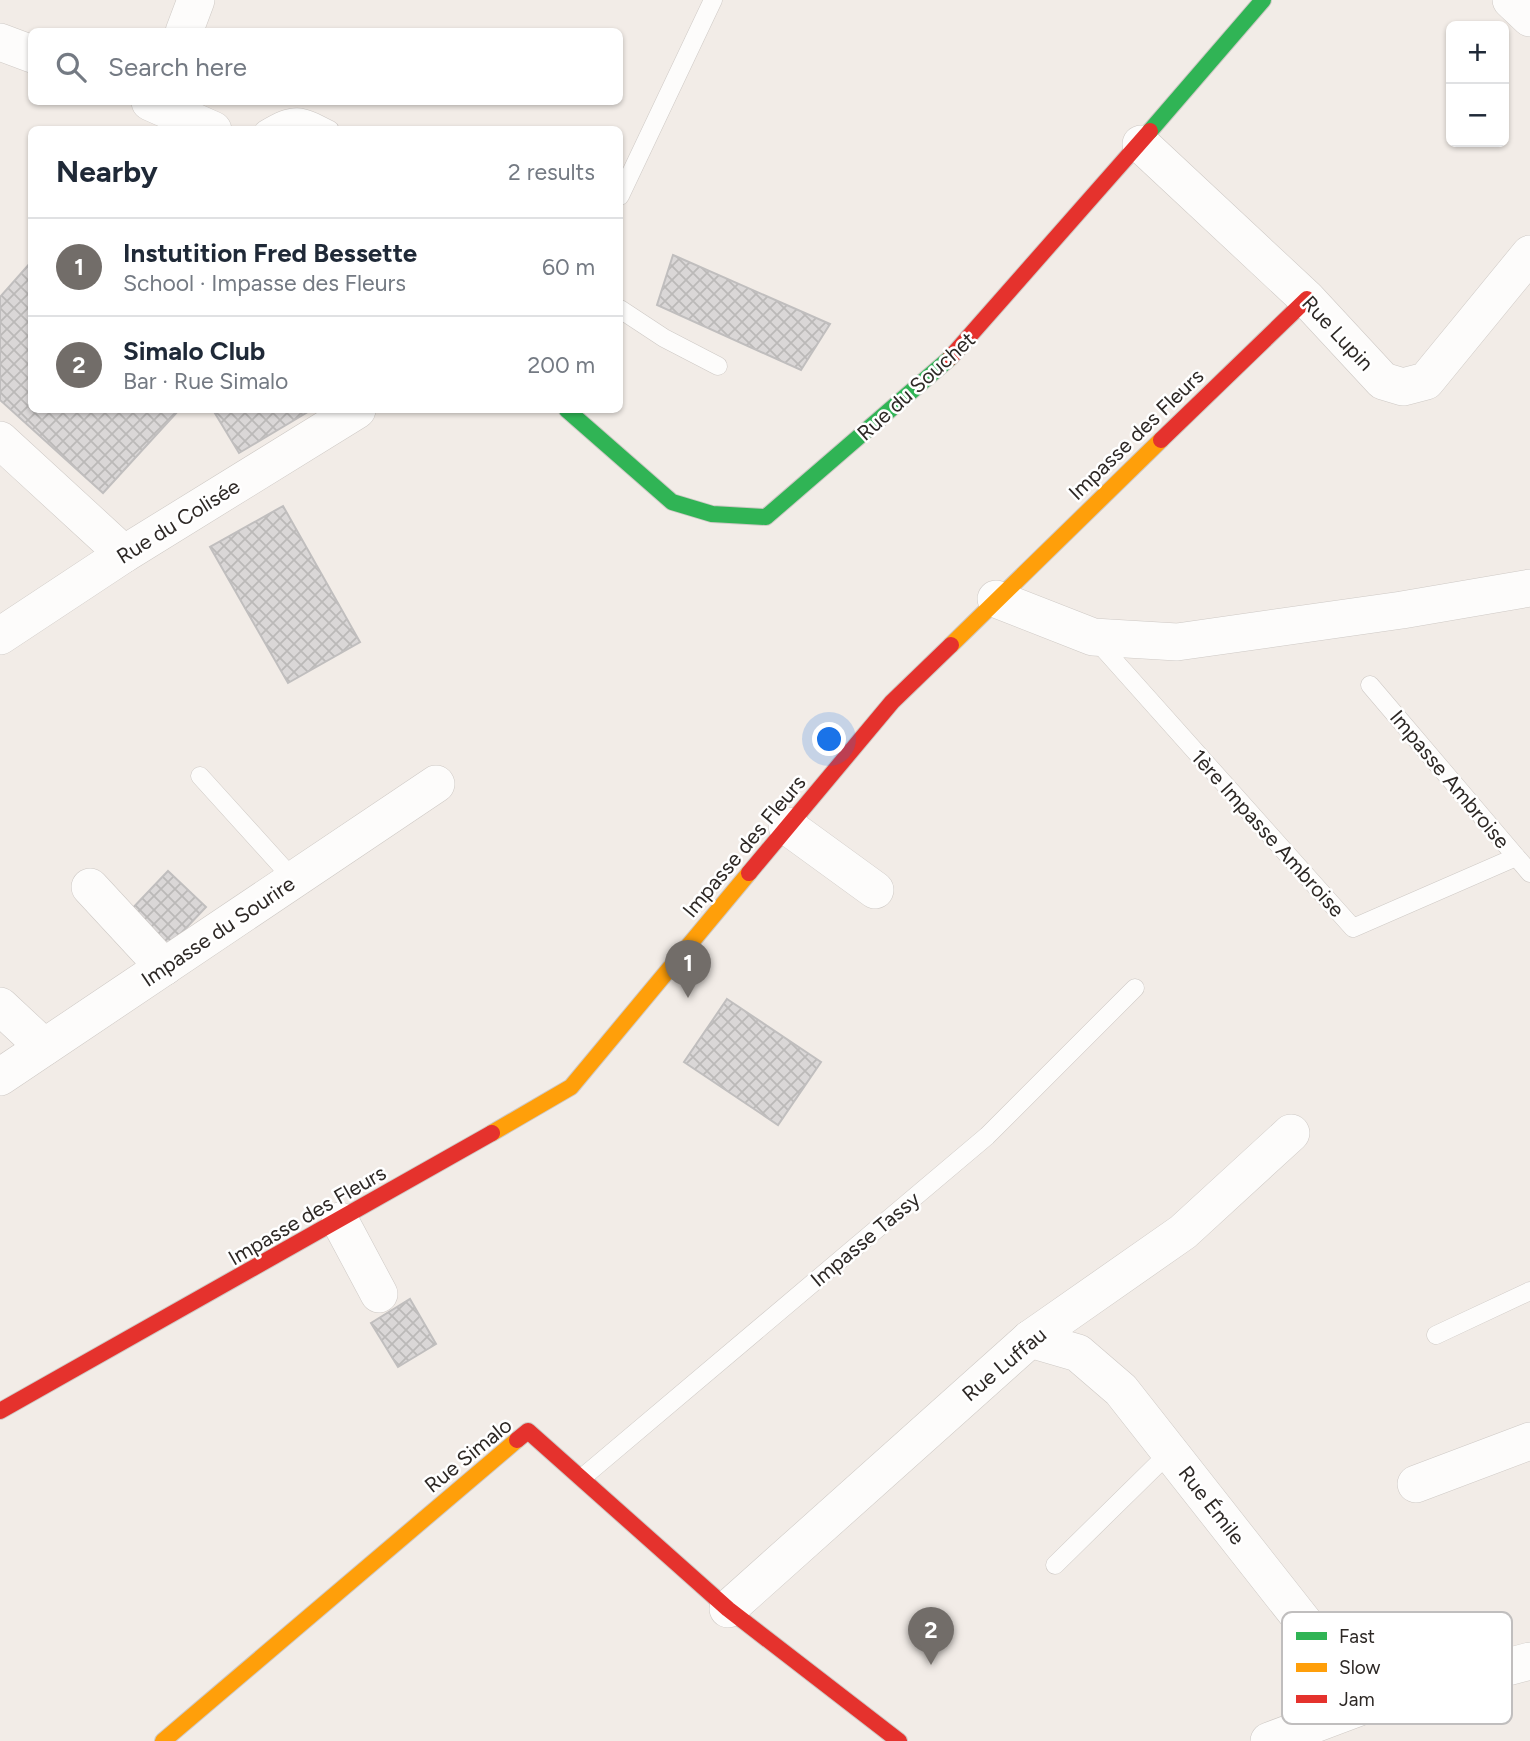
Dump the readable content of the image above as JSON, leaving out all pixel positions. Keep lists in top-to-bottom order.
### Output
{
  "streets": {
    "street": [
      "Rue Lupin",
      "Rue du Souchet",
      "Impasse des Fleurs",
      "Rue du Colisée",
      "Impasse du Sourire",
      "Rue Luffau",
      "Rue Simalo",
      "Rue Émile"
    ],
    "lane": ["Impasse Ambroise", "1ère Impasse Ambroise", "Impasse Tassy"]
  },
  "crossings": [
    ["Rue Lupin", "Rue du Souchet"],
    ["Rue Lupin", "Impasse des Fleurs"],
    ["Impasse Ambroise", "1ère Impasse Ambroise"],
    ["Impasse Tassy", "Rue Simalo"],
    ["Rue Luffau", "Rue Simalo"],
    ["Rue Luffau", "Rue Émile"]
  ],
  "legend": ["Fast", "Slow", "Jam"],
  "page": {
    "map_buttons": ["+", "−"],
    "search": "Search here",
    "heading": ["Nearby", "2 results"],
    "list": [
      {
        "mark": "1",
        "name": "Instutition Fred Bessette",
        "note": "School · Impasse des Fleurs",
        "value": "60 m"
      },
      {
        "mark": "2",
        "name": "Simalo Club",
        "note": "Bar · Rue Simalo",
        "value": "200 m"
      }
    ],
    "pins": ["1", "2"]
  }
}
